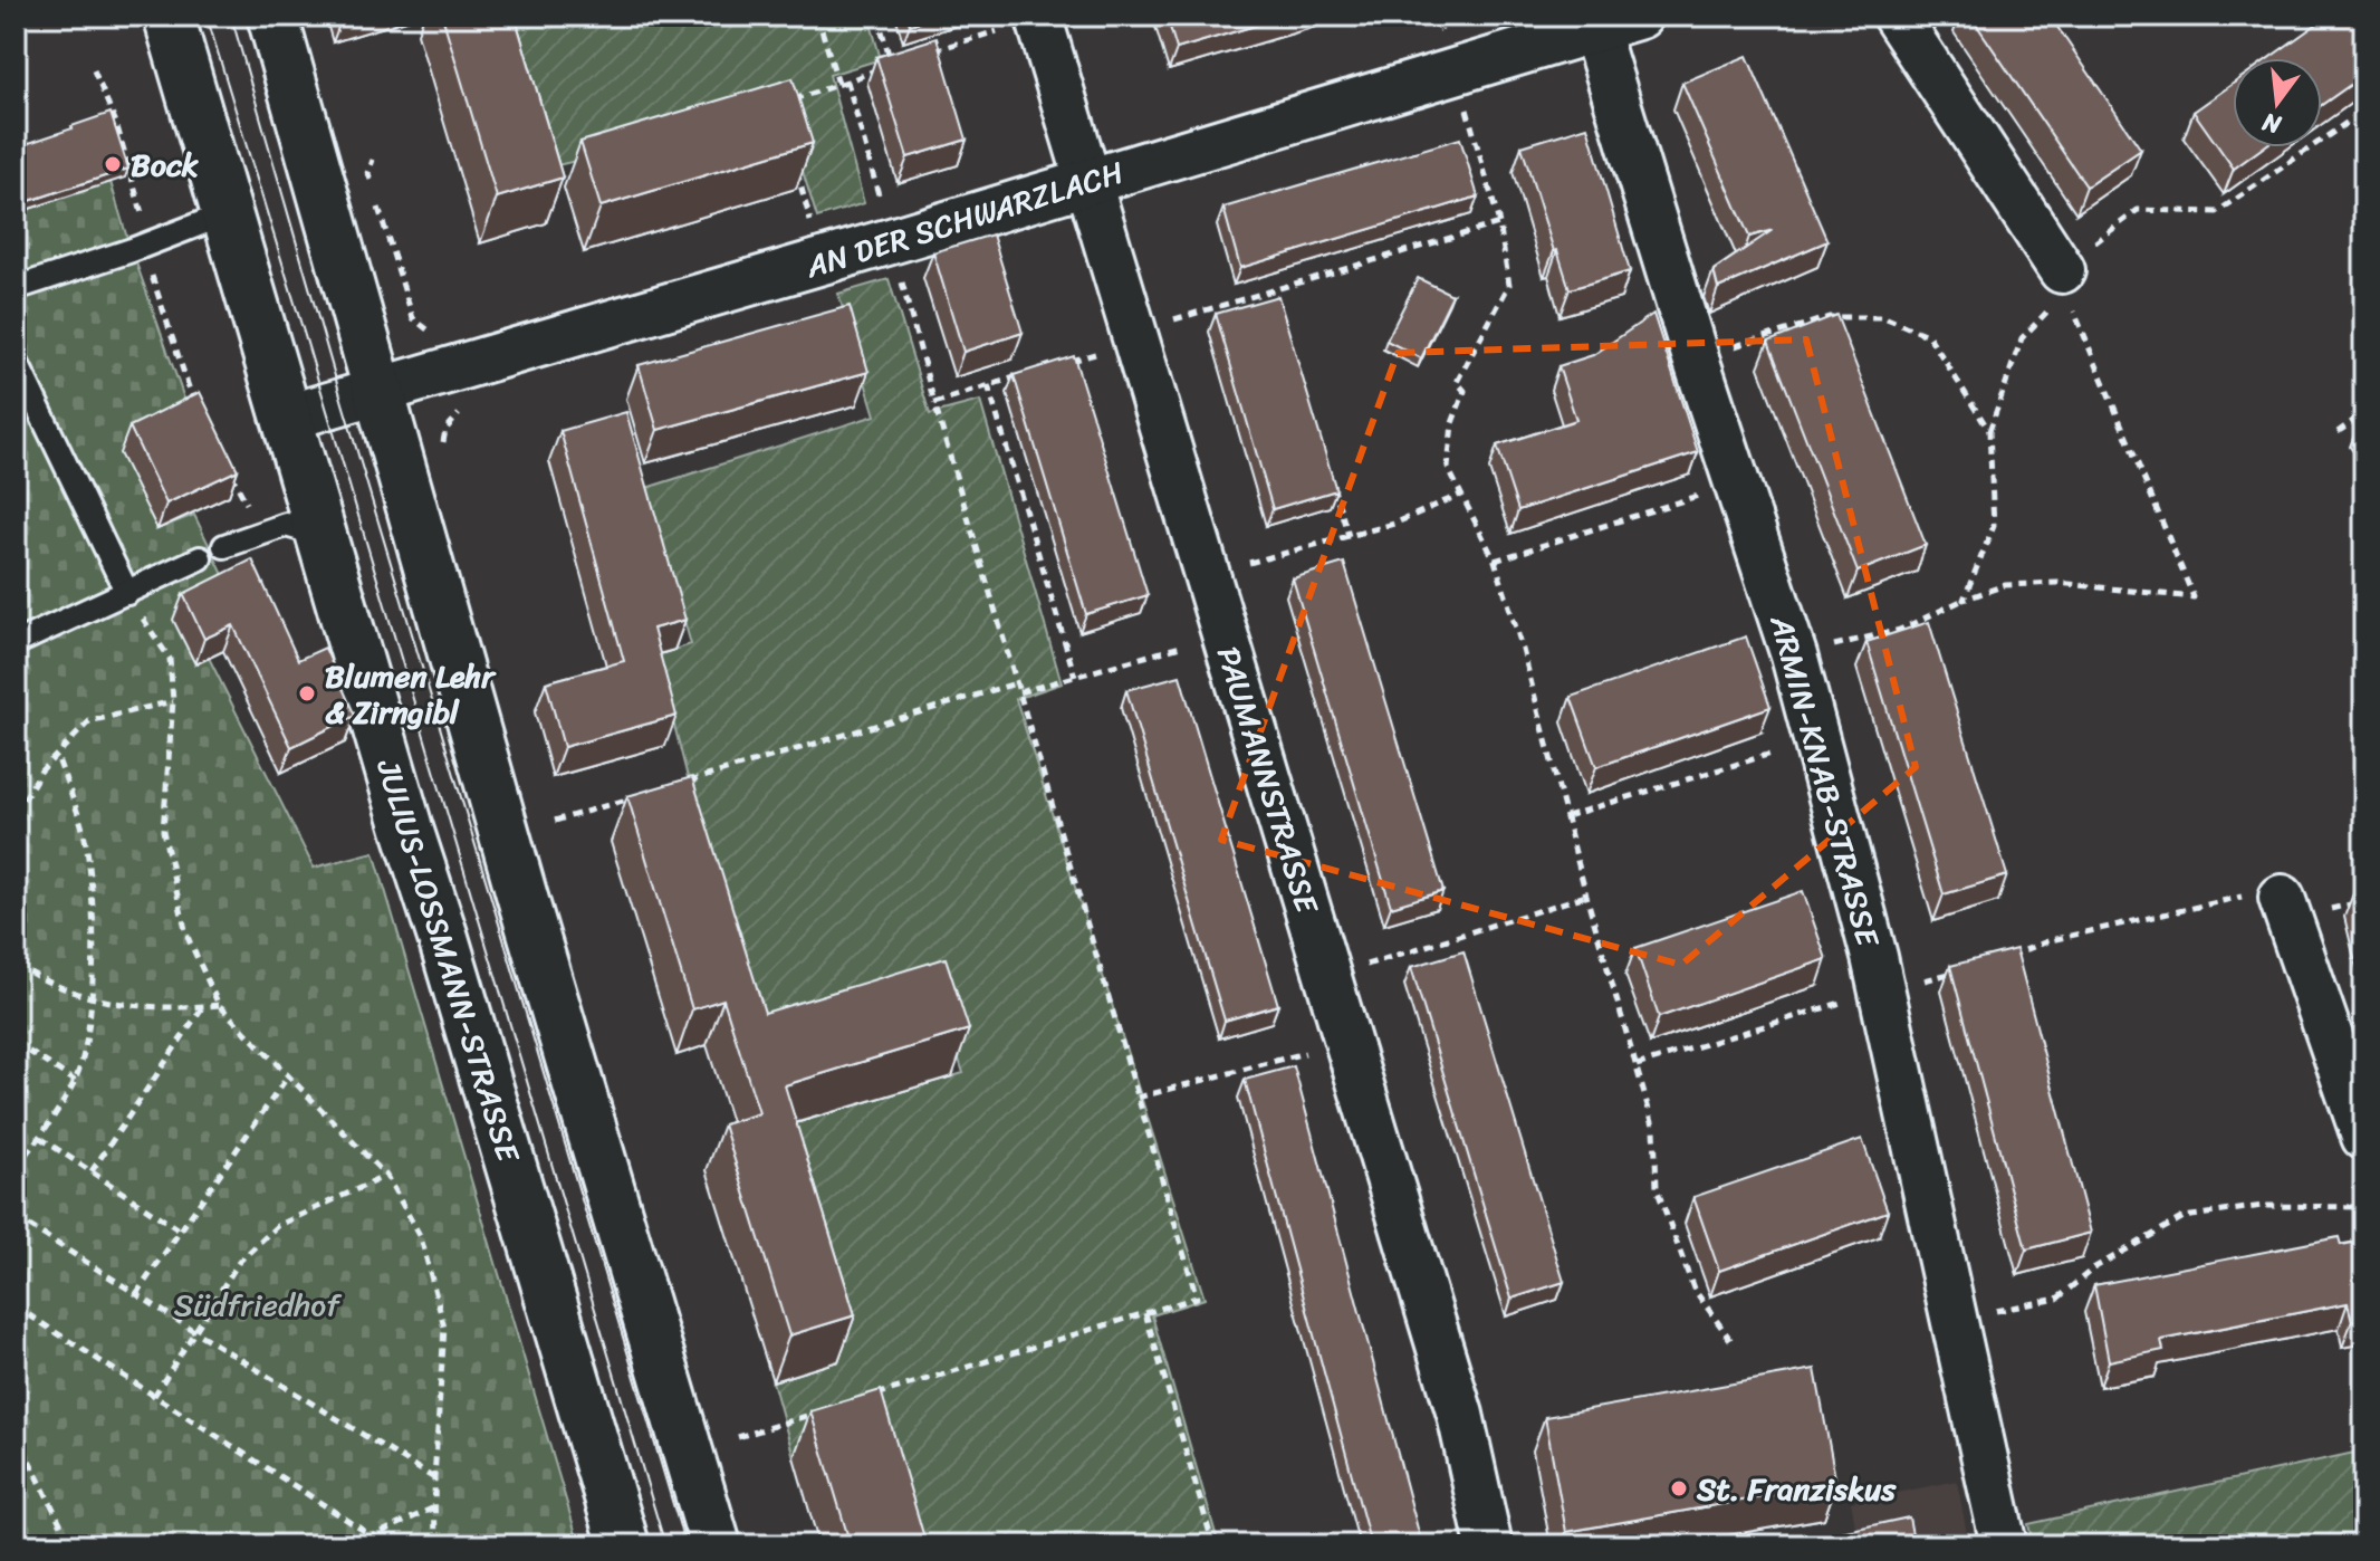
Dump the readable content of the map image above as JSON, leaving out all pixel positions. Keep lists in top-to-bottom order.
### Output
{
  "streets": {
    "main road": ["JULIUS-LOSSMANN-STRASSE"],
    "street": ["AN DER SCHWARZLACH", "PAUMANNSTRASSE", "ARMIN-KNAB-STRASSE"]
  },
  "crossings": [
    ["AN DER SCHWARZLACH", "PAUMANNSTRASSE"],
    ["AN DER SCHWARZLACH", "ARMIN-KNAB-STRASSE"],
    ["AN DER SCHWARZLACH", "JULIUS-LOSSMANN-STRASSE"]
  ],
  "parks": ["Südfriedhof"],
  "places": ["Bock", "Blumen Lehr & Zirngibl", "St. Franziskus"],
  "north": "bottom"
}
